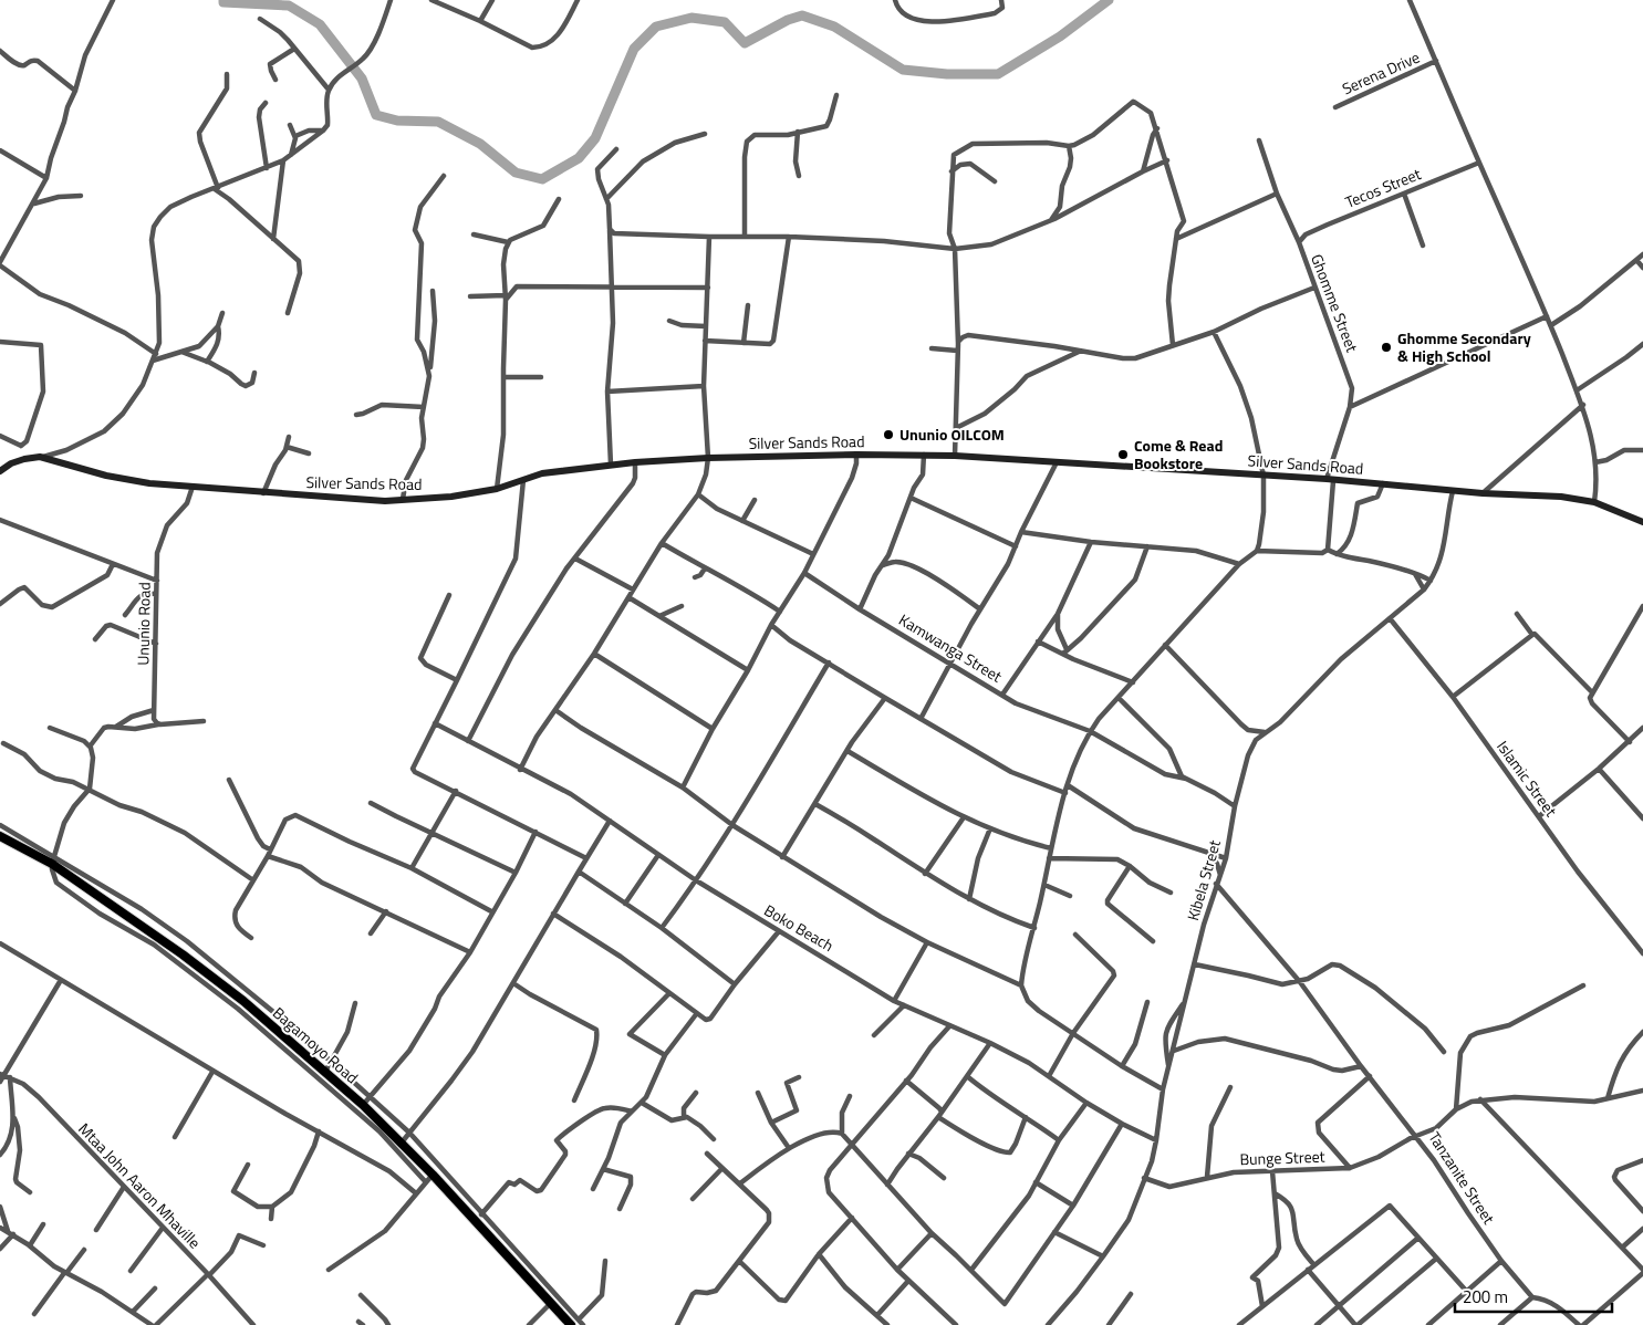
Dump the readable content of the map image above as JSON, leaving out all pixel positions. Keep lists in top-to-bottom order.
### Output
{
  "streets": {
    "highway": ["Bagamoyo Road"],
    "street": [
      "Serena Drive",
      "Tecos Street",
      "Ghomme Street",
      "Silver Sands Road",
      "Ununio Road",
      "Kamwanga Street",
      "Islamic Street",
      "Kibela Street",
      "Boko Beach",
      "Bunge Street",
      "Tanzanite Street",
      "Mtaa John Aaron Mhaville"
    ]
  },
  "crossings": [
    ["Tecos Street", "Ghomme Street"],
    ["Ghomme Street", "Silver Sands Road"],
    ["Silver Sands Road", "Ununio Road"],
    ["Silver Sands Road", "Kibela Street"],
    ["Kamwanga Street", "Kibela Street"],
    ["Islamic Street", "Kibela Street"],
    ["Kibela Street", "Boko Beach"],
    ["Kibela Street", "Bunge Street"],
    ["Bunge Street", "Tanzanite Street"]
  ],
  "places": ["Ghomme Secondary & High School", "Ununio OILCOM", "Come & Read Bookstore"],
  "scale_bar": "200 m"
}
